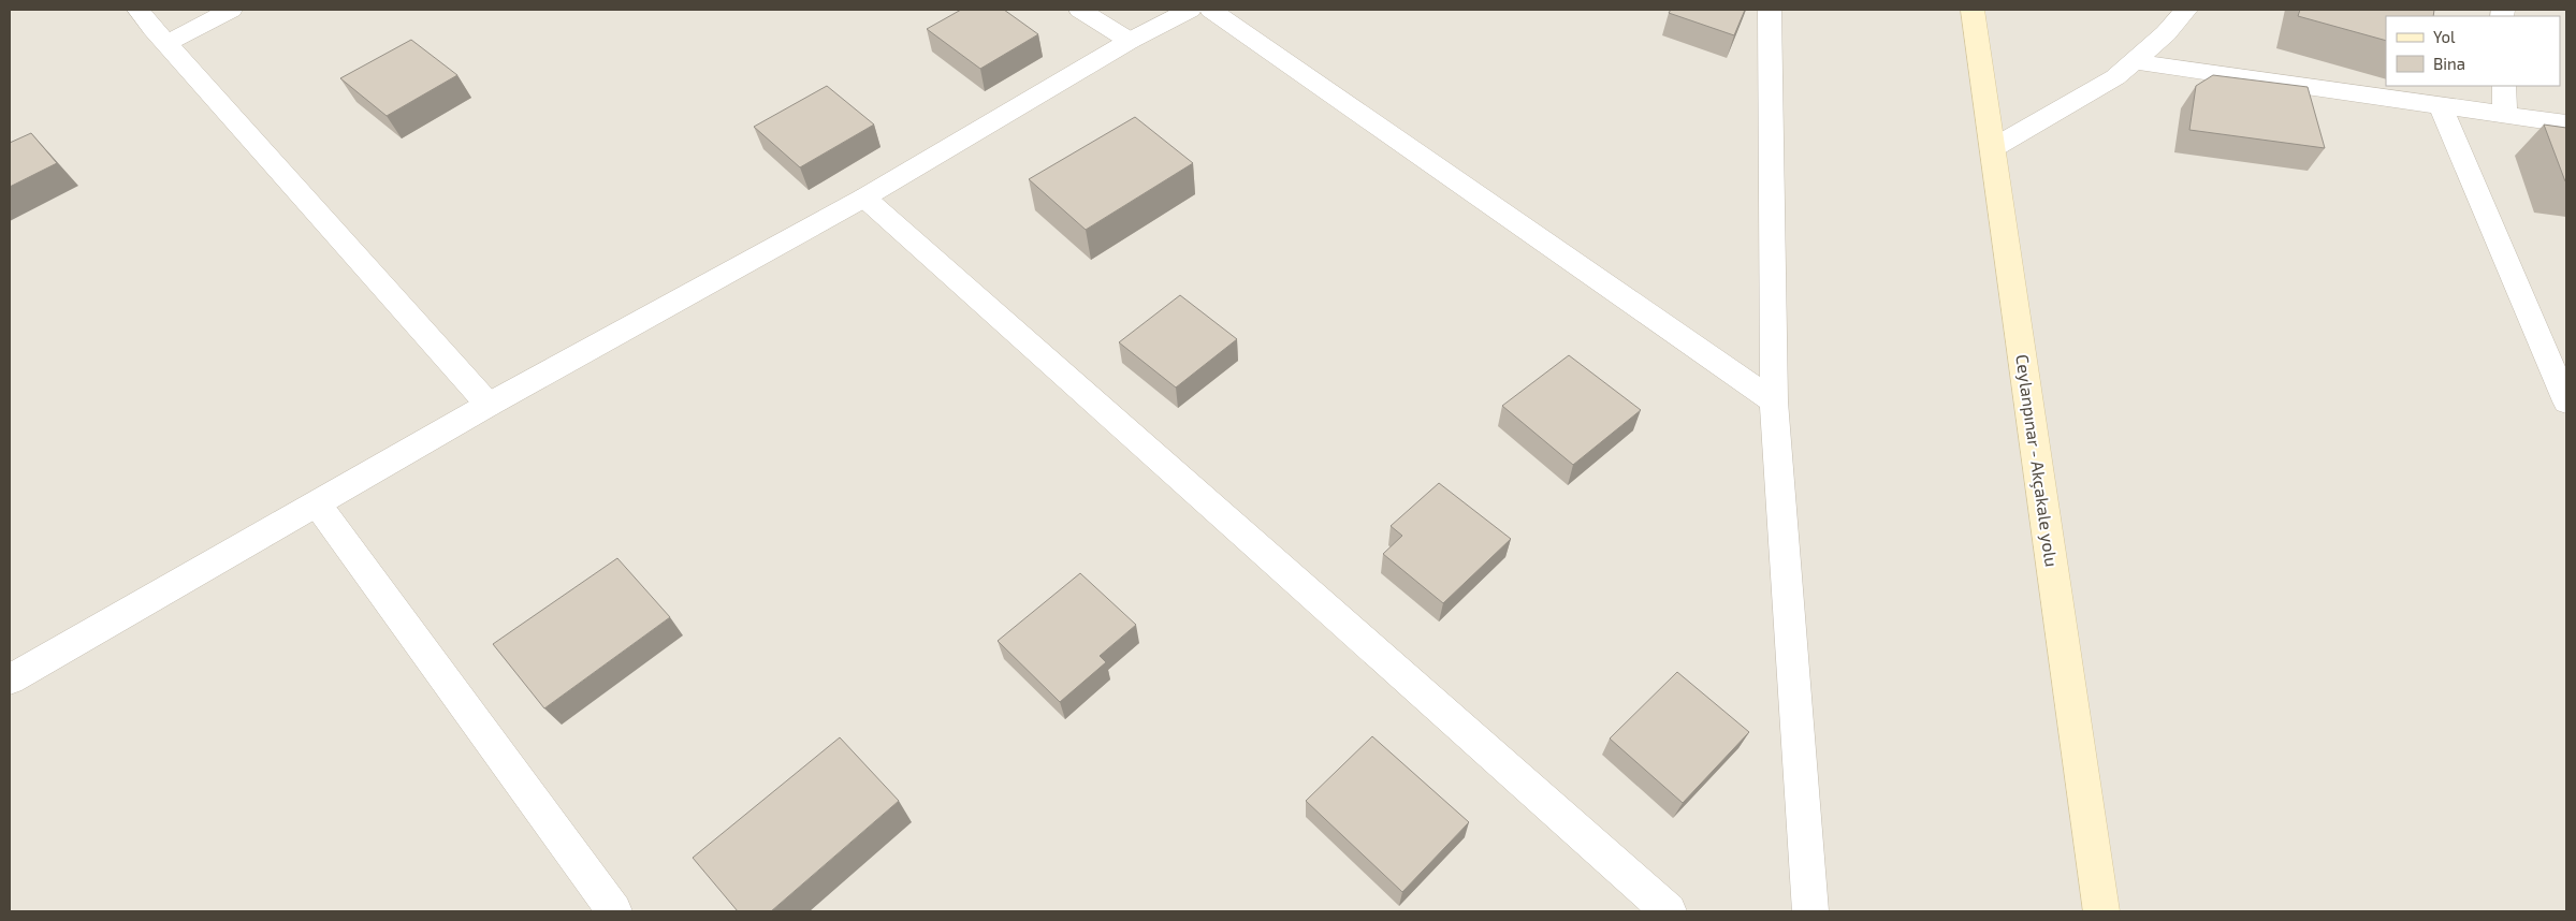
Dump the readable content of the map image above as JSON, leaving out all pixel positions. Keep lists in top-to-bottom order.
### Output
{
  "streets": {
    "main road": ["Ceylanpınar - Akçakale yolu"]
  },
  "legend": ["Yol", "Bina"]
}
